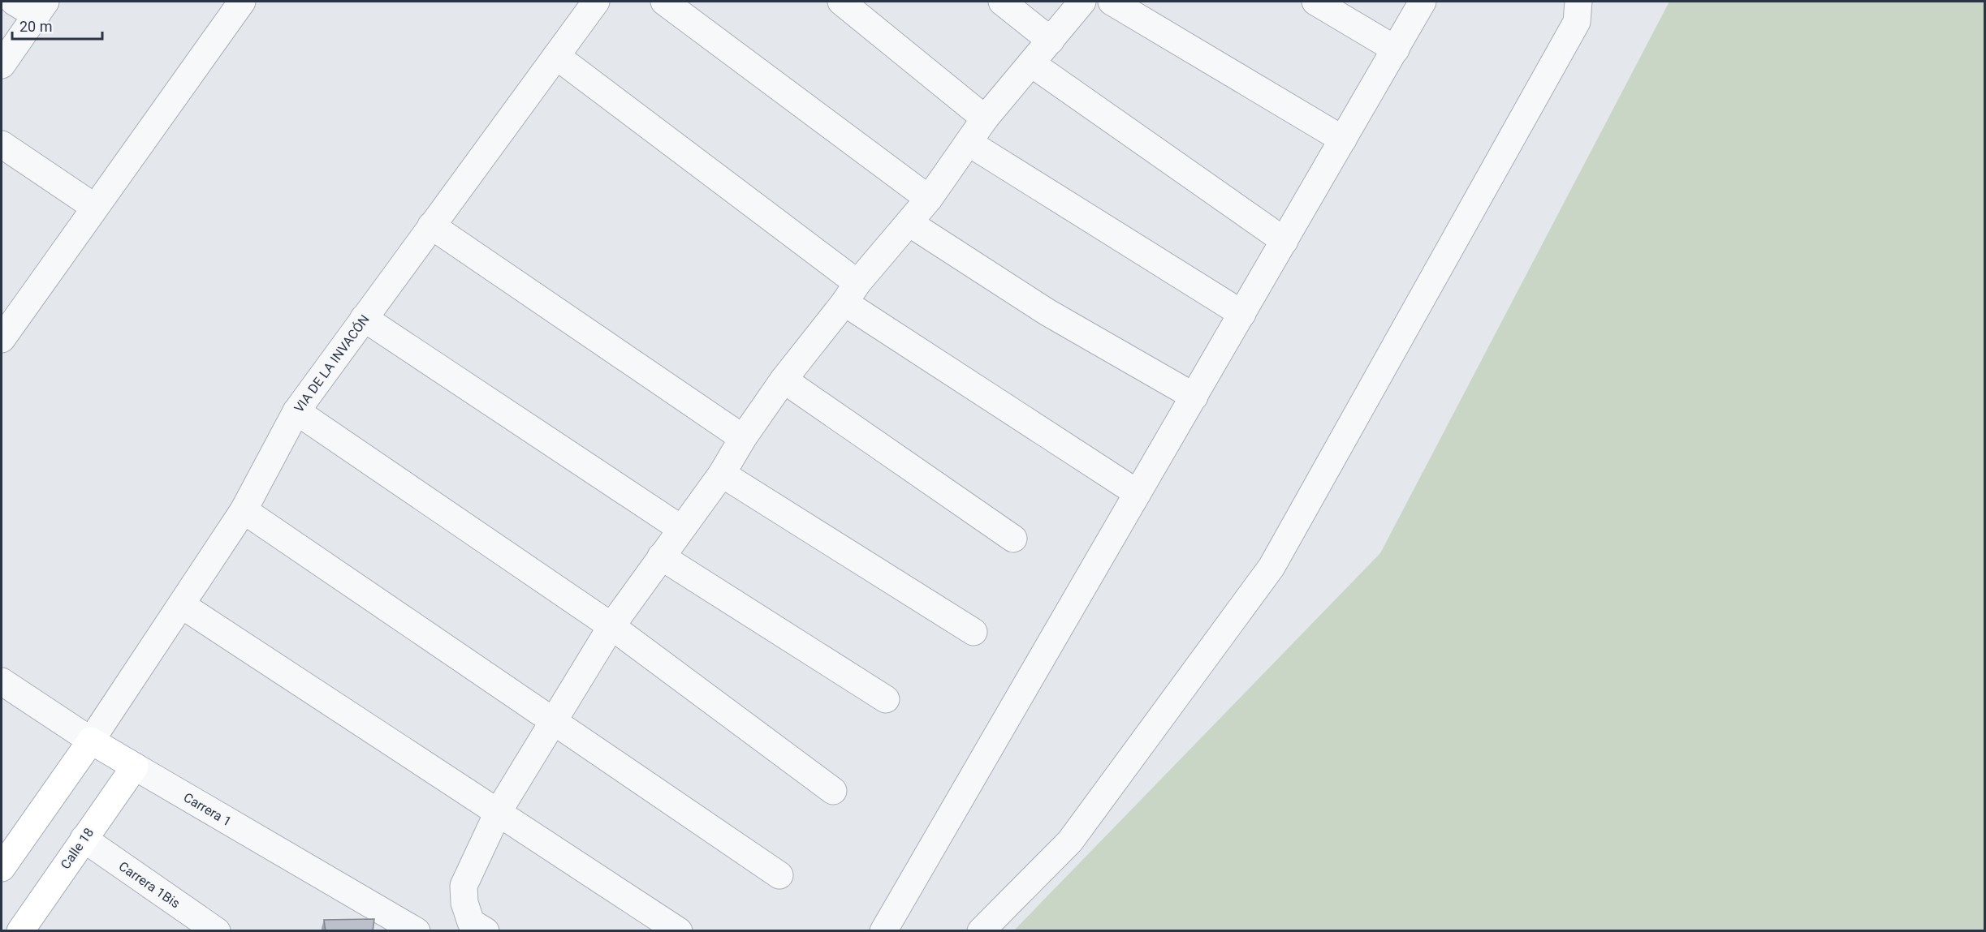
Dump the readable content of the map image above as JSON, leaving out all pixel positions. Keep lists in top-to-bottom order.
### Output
{
  "streets": {
    "main road": ["Carrera 1", "Calle 18"],
    "street": ["VIA DE LA INVACÓN", "Carrera 1Bis"]
  },
  "crossings": [
    ["VIA DE LA INVACÓN", "Carrera 1"],
    ["Carrera 1", "Calle 18"],
    ["Calle 18", "Carrera 1Bis"]
  ],
  "scale_bar": "20 m"
}
